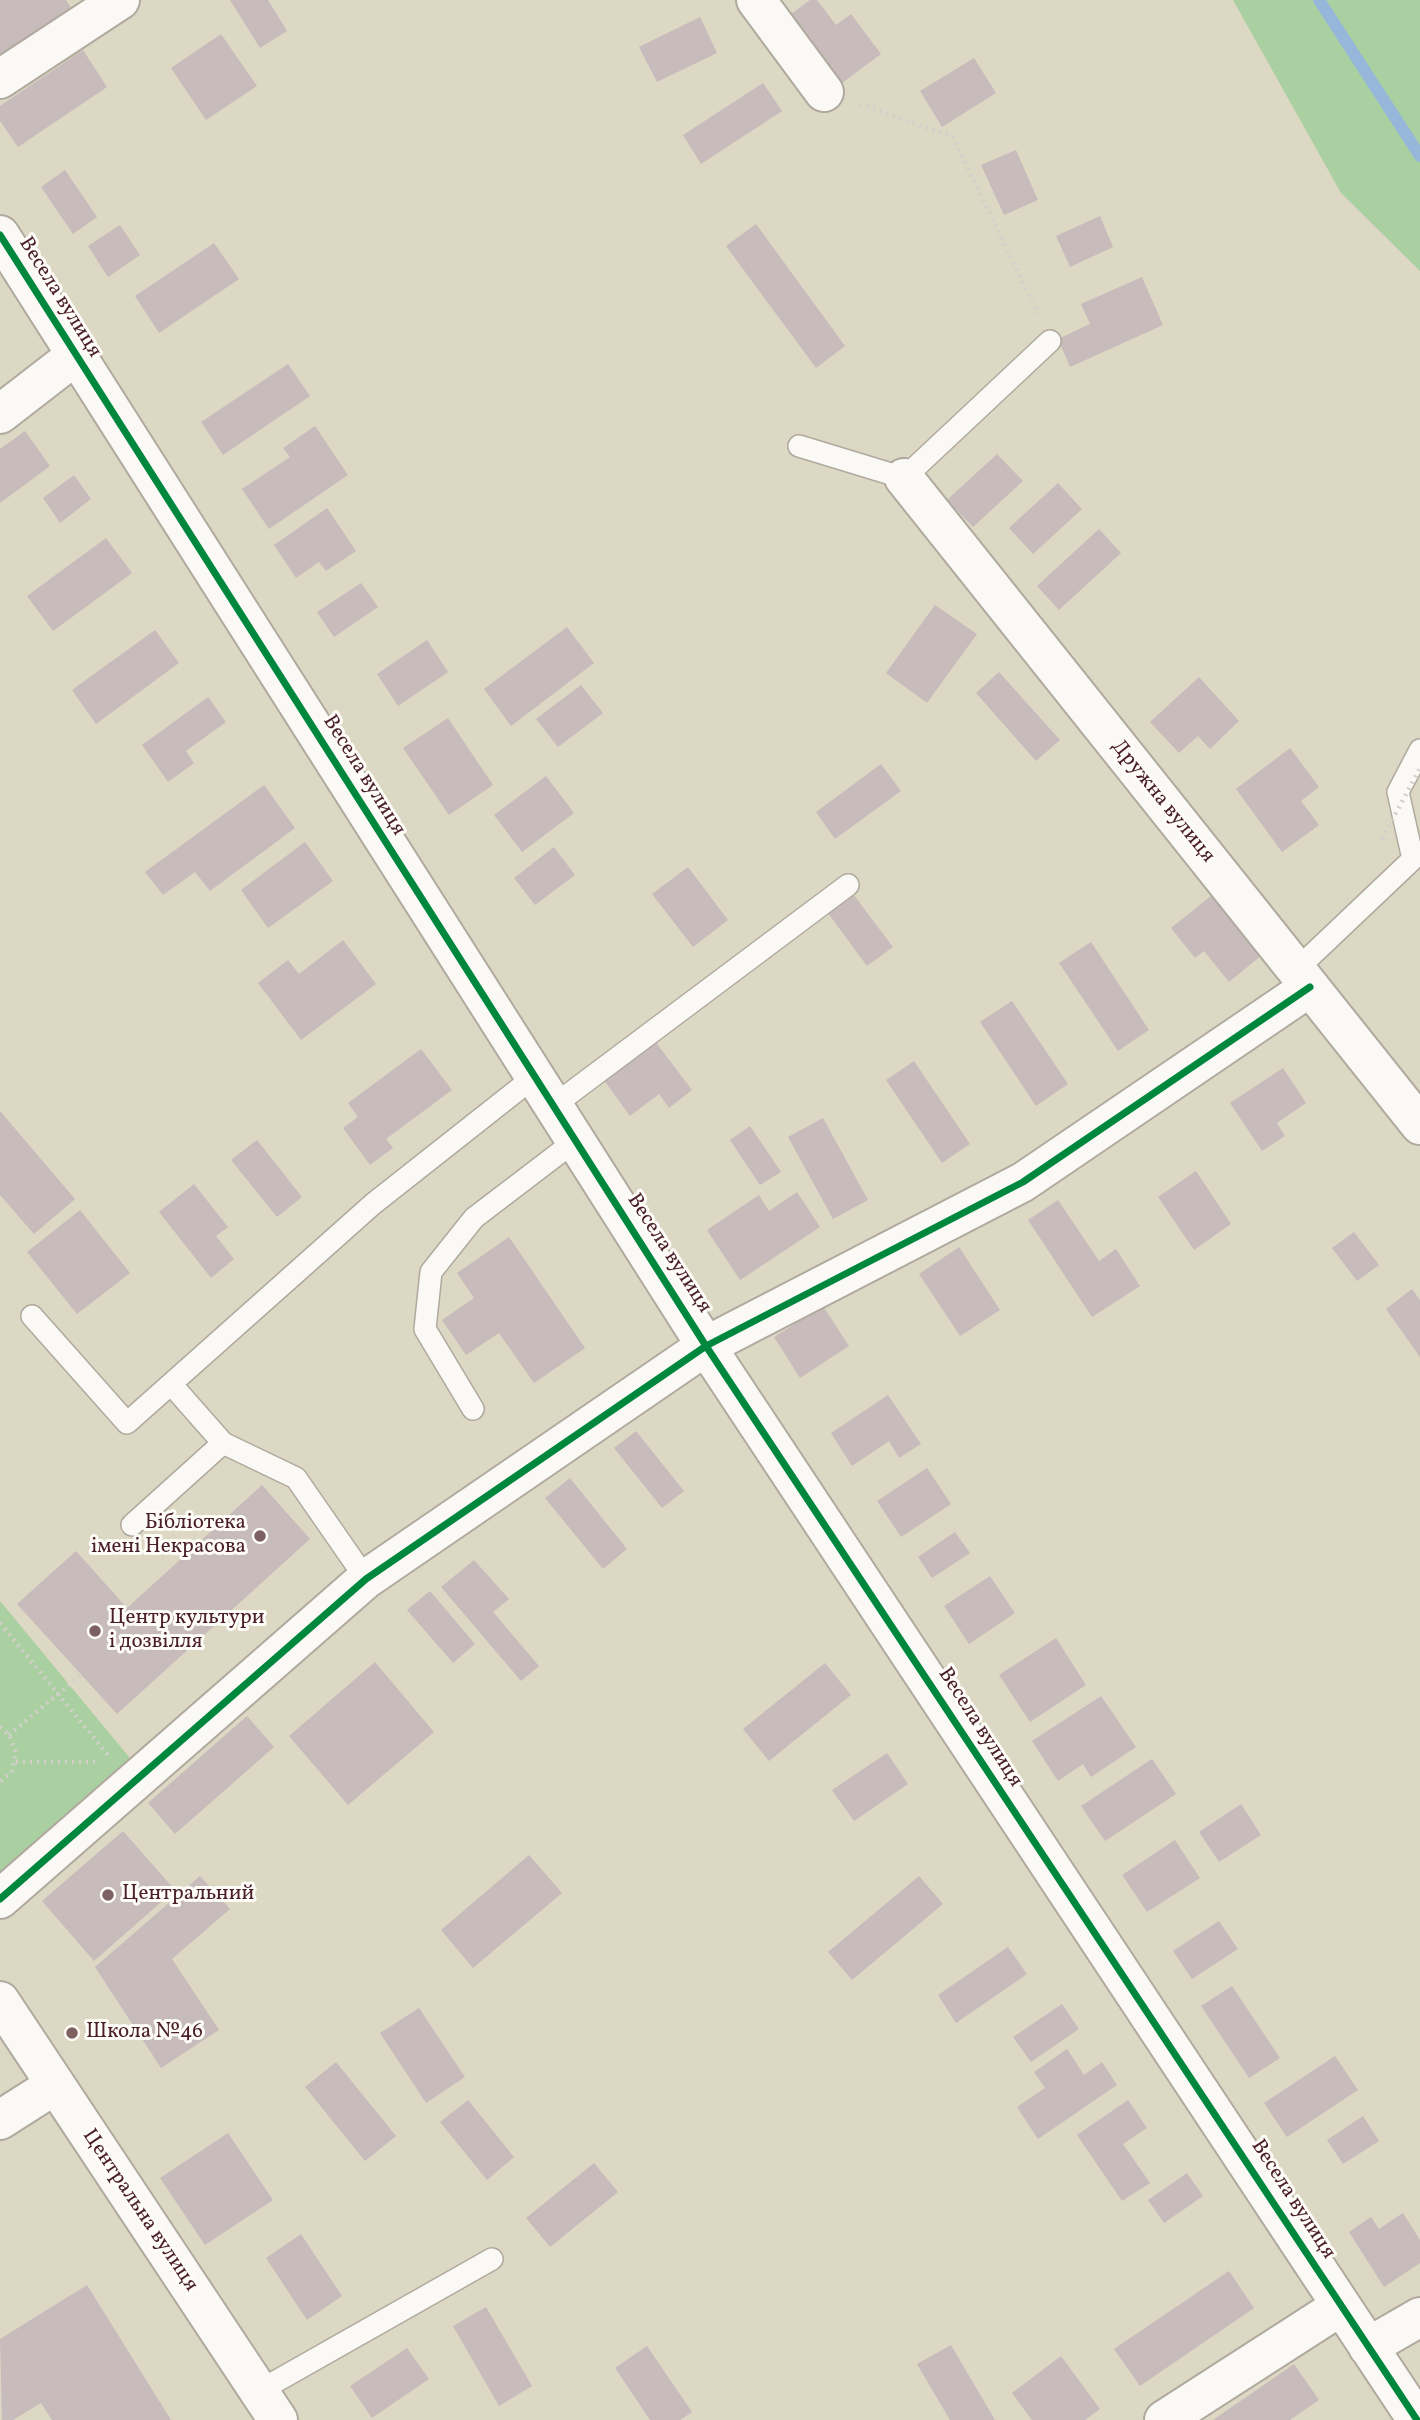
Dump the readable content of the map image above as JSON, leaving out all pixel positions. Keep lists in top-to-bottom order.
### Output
{
  "streets": {
    "street": ["Весела вулиця", "Дружна вулиця", "Центральна вулиця"]
  },
  "places": [
    "Бібліотека імені Некрасова",
    "Центр культури і дозвілля",
    "Центральний",
    "Школа №46"
  ]
}
